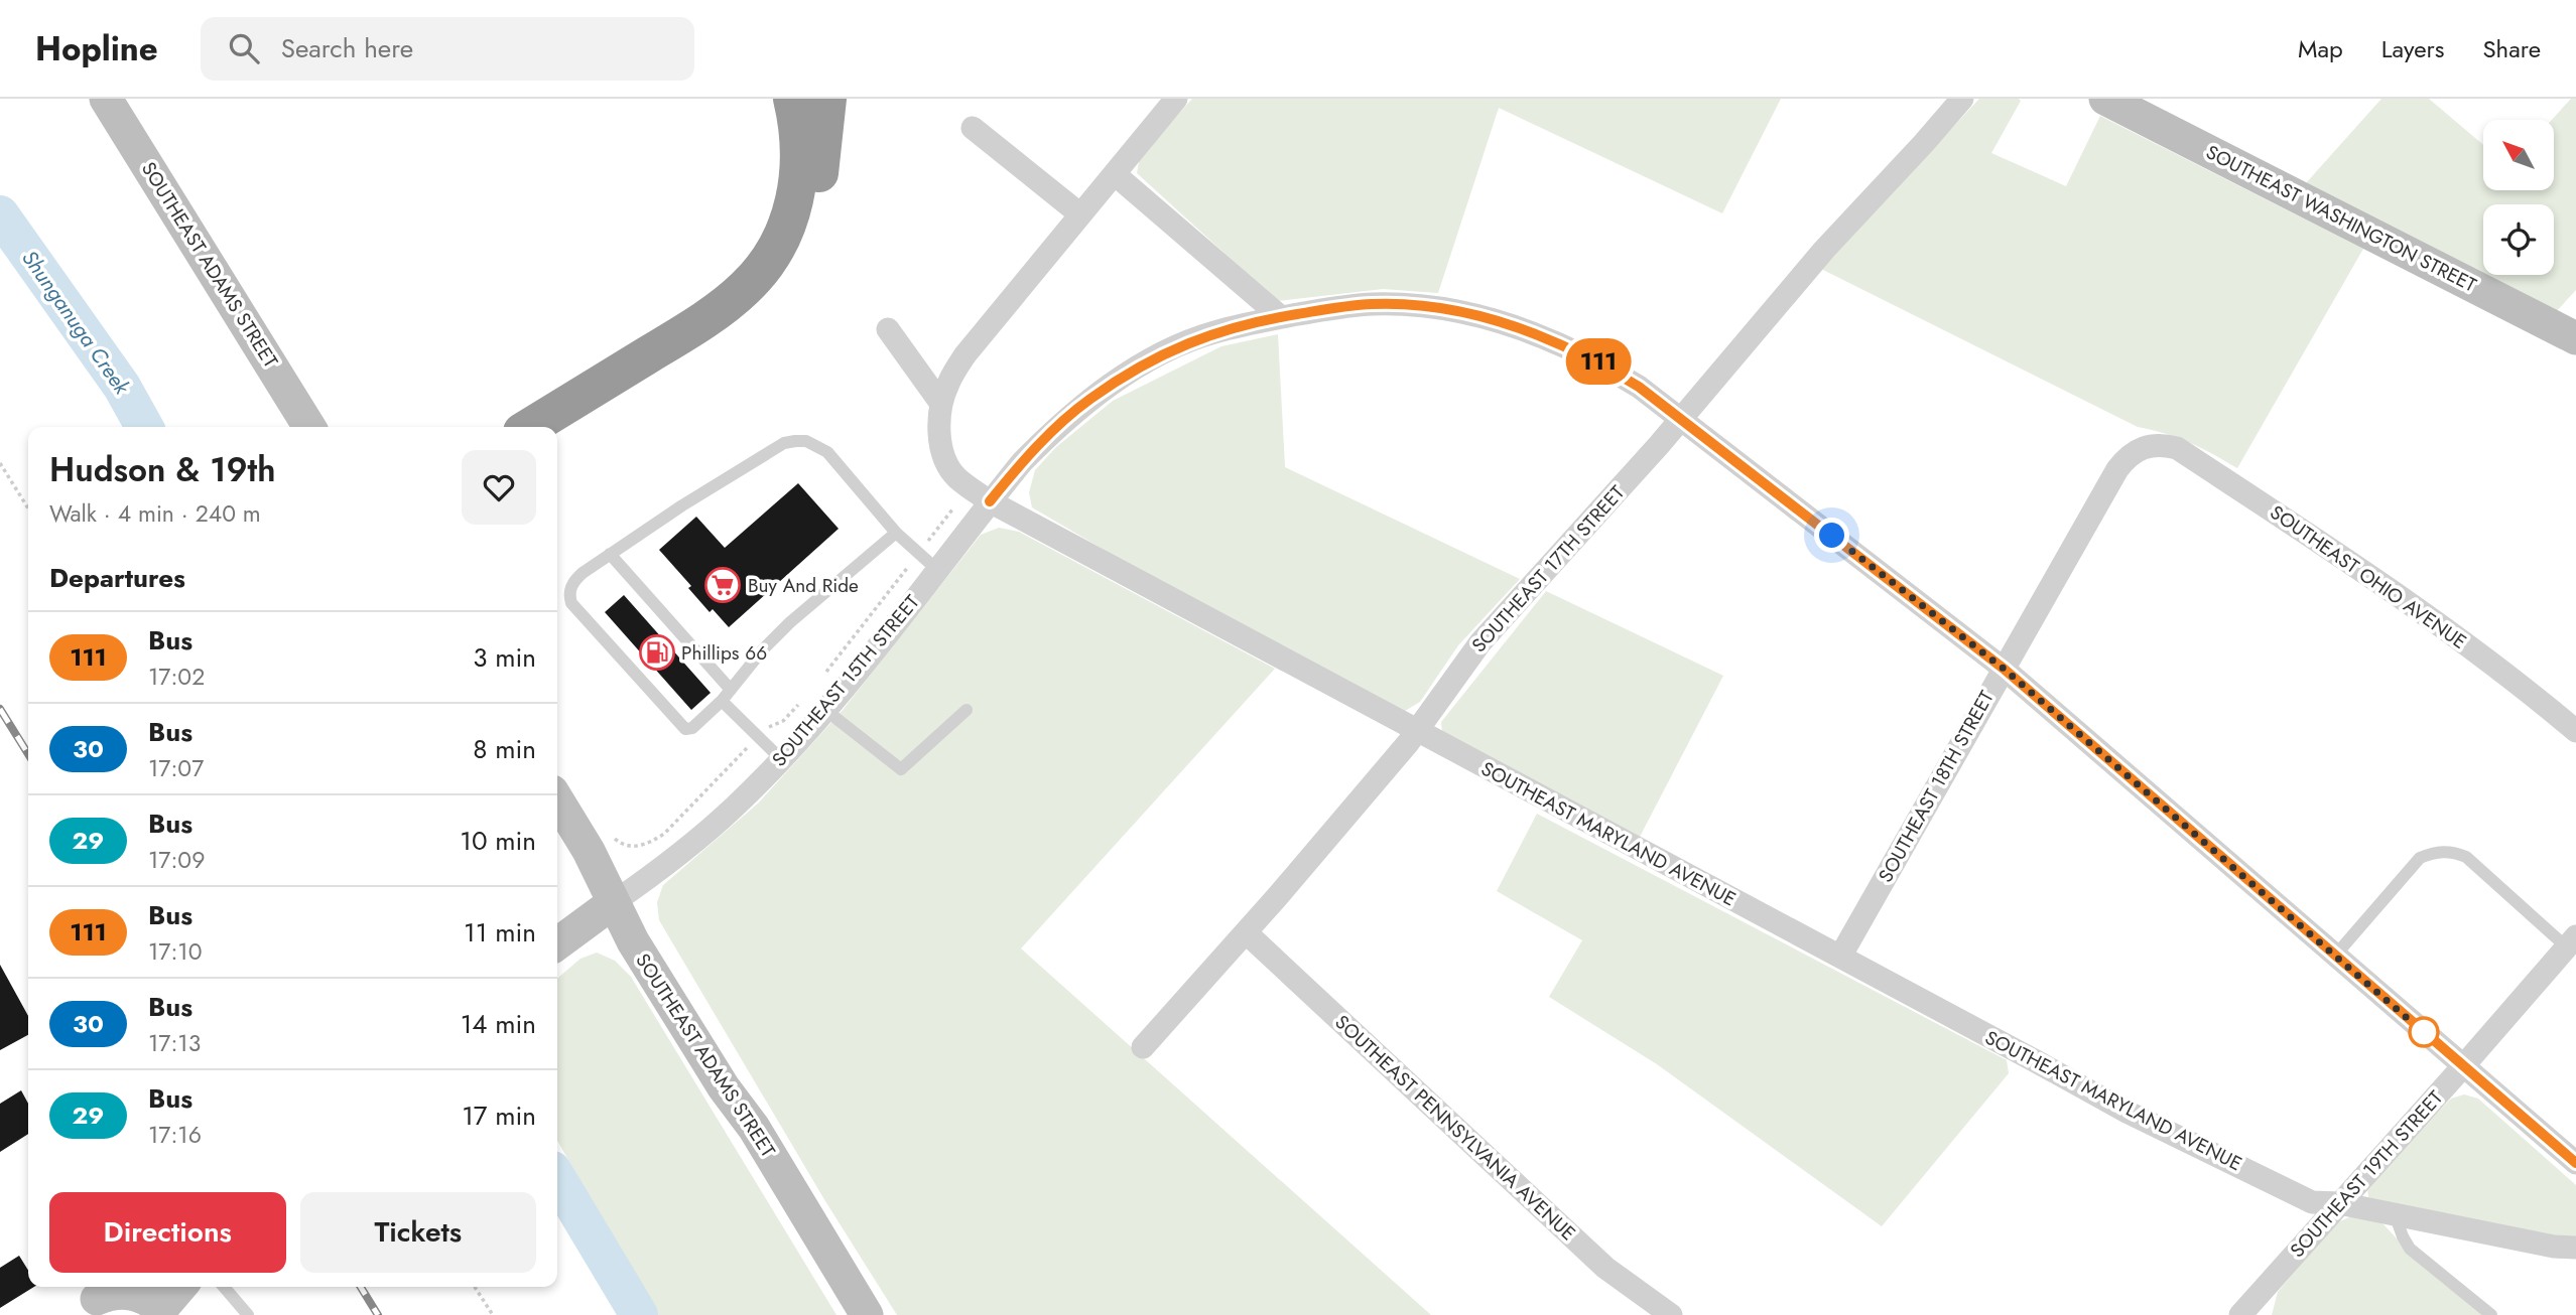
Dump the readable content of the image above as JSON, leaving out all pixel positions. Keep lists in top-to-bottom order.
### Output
{
  "streets": {
    "main road": ["SOUTHEAST WASHINGTON STREET", "SOUTHEAST ADAMS STREET", "SOUTHEAST 15TH STREET"],
    "street": [
      "SOUTHEAST 17TH STREET",
      "SOUTHEAST OHIO AVENUE",
      "SOUTHEAST 18TH STREET",
      "SOUTHEAST MARYLAND AVENUE",
      "SOUTHEAST PENNSYLVANIA AVENUE",
      "SOUTHEAST 19TH STREET"
    ]
  },
  "crossings": [
    ["SOUTHEAST ADAMS STREET", "SOUTHEAST 15TH STREET"],
    ["SOUTHEAST 17TH STREET", "SOUTHEAST 15TH STREET"],
    ["SOUTHEAST 17TH STREET", "SOUTHEAST MARYLAND AVENUE"],
    ["SOUTHEAST 17TH STREET", "SOUTHEAST PENNSYLVANIA AVENUE"],
    ["SOUTHEAST OHIO AVENUE", "SOUTHEAST 18TH STREET"],
    ["SOUTHEAST 15TH STREET", "SOUTHEAST 18TH STREET"],
    ["SOUTHEAST 15TH STREET", "SOUTHEAST MARYLAND AVENUE"],
    ["SOUTHEAST 15TH STREET", "SOUTHEAST 19TH STREET"],
    ["SOUTHEAST 18TH STREET", "SOUTHEAST MARYLAND AVENUE"],
    ["SOUTHEAST MARYLAND AVENUE", "SOUTHEAST 19TH STREET"]
  ],
  "water": ["Shunganuga Creek"],
  "places": {
    "supermarket": ["Buy And Ride"],
    "fuel station": ["Phillips 66"]
  },
  "lines": ["bus line 111"],
  "north": "top left",
  "page": {
    "header": "Hopline",
    "search": "Search here",
    "nav": ["Map", "Layers", "Share"],
    "on_map": "111",
    "heading": [
      ["Hudson & 19th", "Walk · 4 min · 240 m"],
      "Departures"
    ],
    "list": [
      {
        "mark": "111",
        "name": "Bus",
        "note": "17:02",
        "value": "3 min"
      },
      {
        "mark": "30",
        "name": "Bus",
        "note": "17:07",
        "value": "8 min"
      },
      {
        "mark": "29",
        "name": "Bus",
        "note": "17:09",
        "value": "10 min"
      },
      {
        "mark": "111",
        "name": "Bus",
        "note": "17:10",
        "value": "11 min"
      },
      {
        "mark": "30",
        "name": "Bus",
        "note": "17:13",
        "value": "14 min"
      },
      {
        "mark": "29",
        "name": "Bus",
        "note": "17:16",
        "value": "17 min"
      }
    ],
    "buttons": ["Directions", "Tickets"]
  }
}
